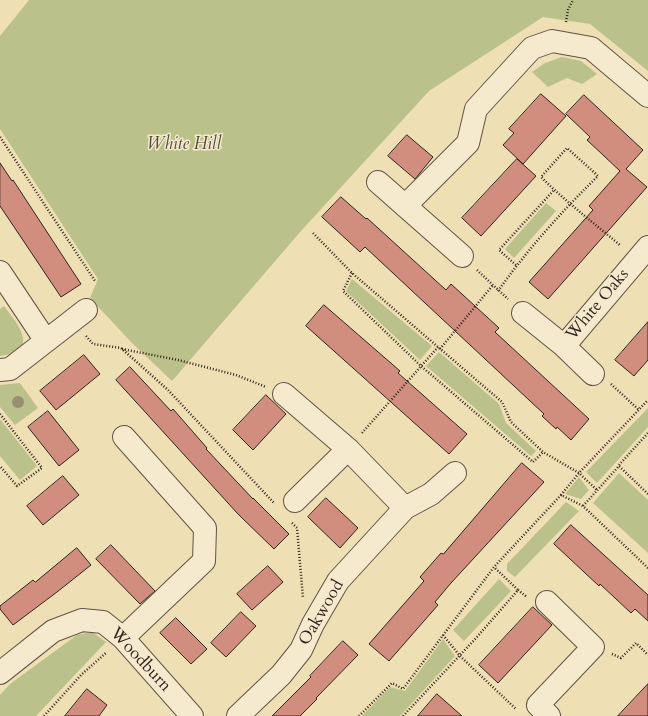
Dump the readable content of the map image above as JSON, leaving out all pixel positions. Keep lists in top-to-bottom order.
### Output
{
  "streets": {
    "street": ["White Oaks", "Oakwood", "Woodburn"]
  },
  "parks": ["White Hill"]
}
